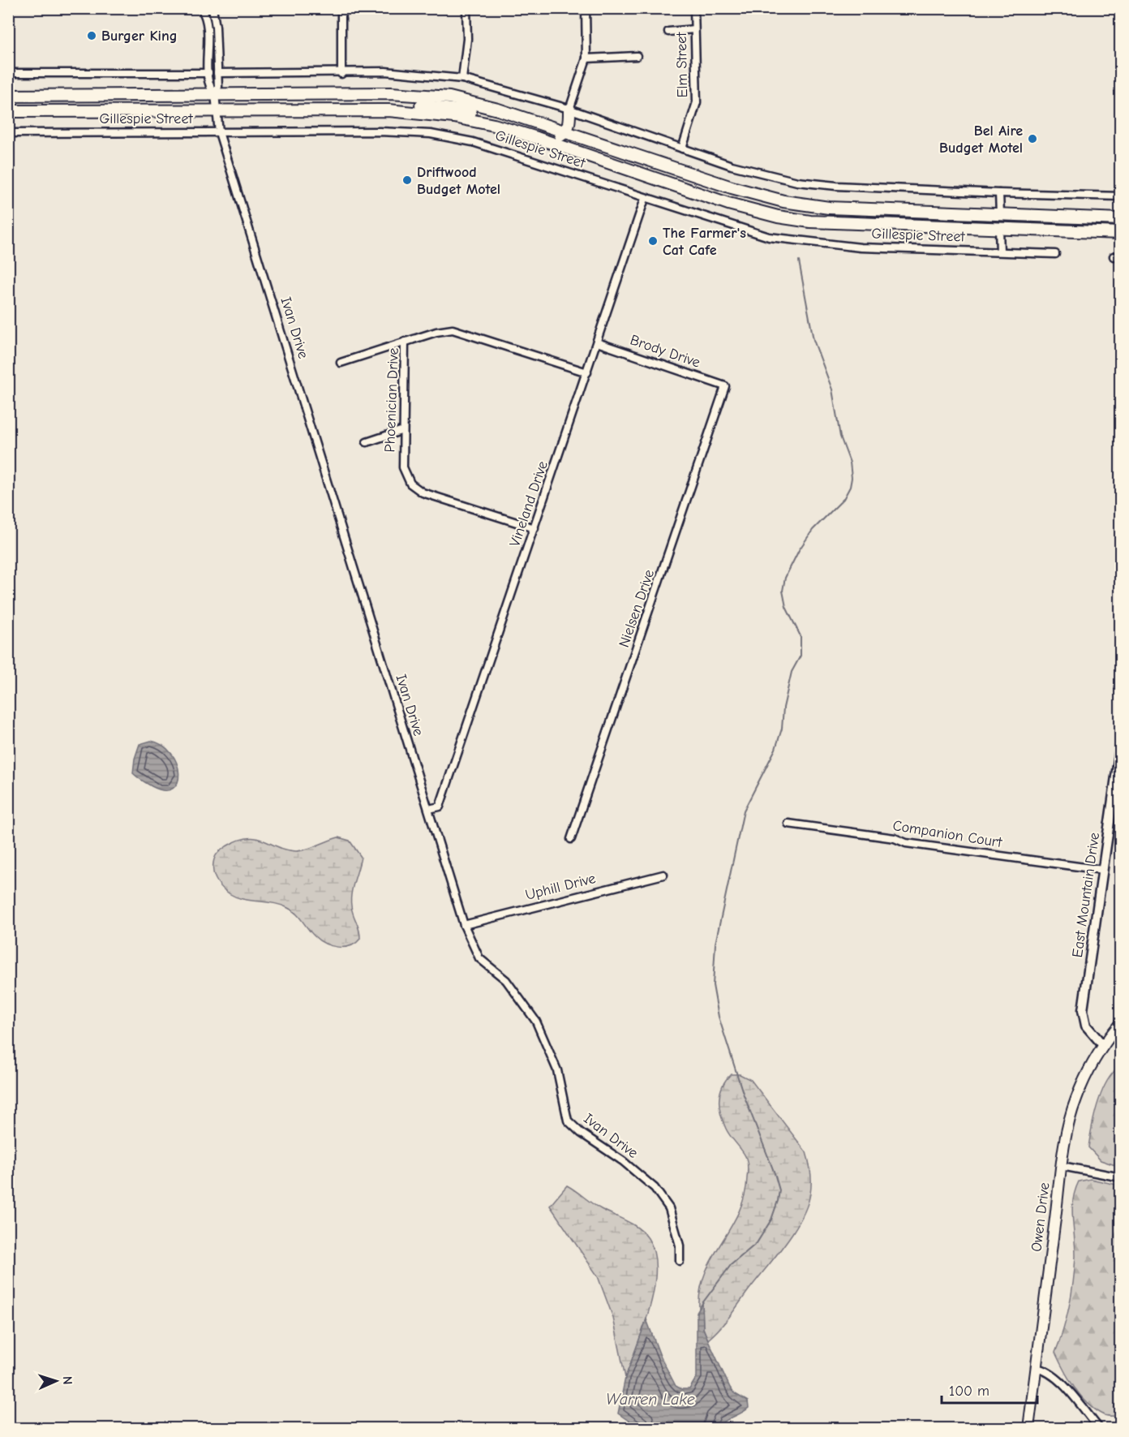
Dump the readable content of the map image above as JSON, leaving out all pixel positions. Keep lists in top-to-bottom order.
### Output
{
  "streets": {
    "main road": ["Owen Drive"],
    "street": [
      "Elm Street",
      "Gillespie Street",
      "Ivan Drive",
      "Brody Drive",
      "Phoenician Drive",
      "Vineland Drive",
      "Nielsen Drive",
      "Companion Court",
      "Uphill Drive",
      "East Mountain Drive"
    ]
  },
  "crossings": [
    ["Gillespie Street", "Ivan Drive"],
    ["Gillespie Street", "Vineland Drive"],
    ["Ivan Drive", "Vineland Drive"],
    ["Ivan Drive", "Uphill Drive"],
    ["Brody Drive", "Vineland Drive"],
    ["Brody Drive", "Nielsen Drive"],
    ["Phoenician Drive", "Vineland Drive"],
    ["Companion Court", "East Mountain Drive"],
    ["East Mountain Drive", "Owen Drive"]
  ],
  "water": ["Warren Lake"],
  "places": [
    "Burger King",
    "Bel Aire Budget Motel",
    "Driftwood Budget Motel",
    "The Farmer's Cat Cafe"
  ],
  "scale_bar": "100 m",
  "north": "right"
}
